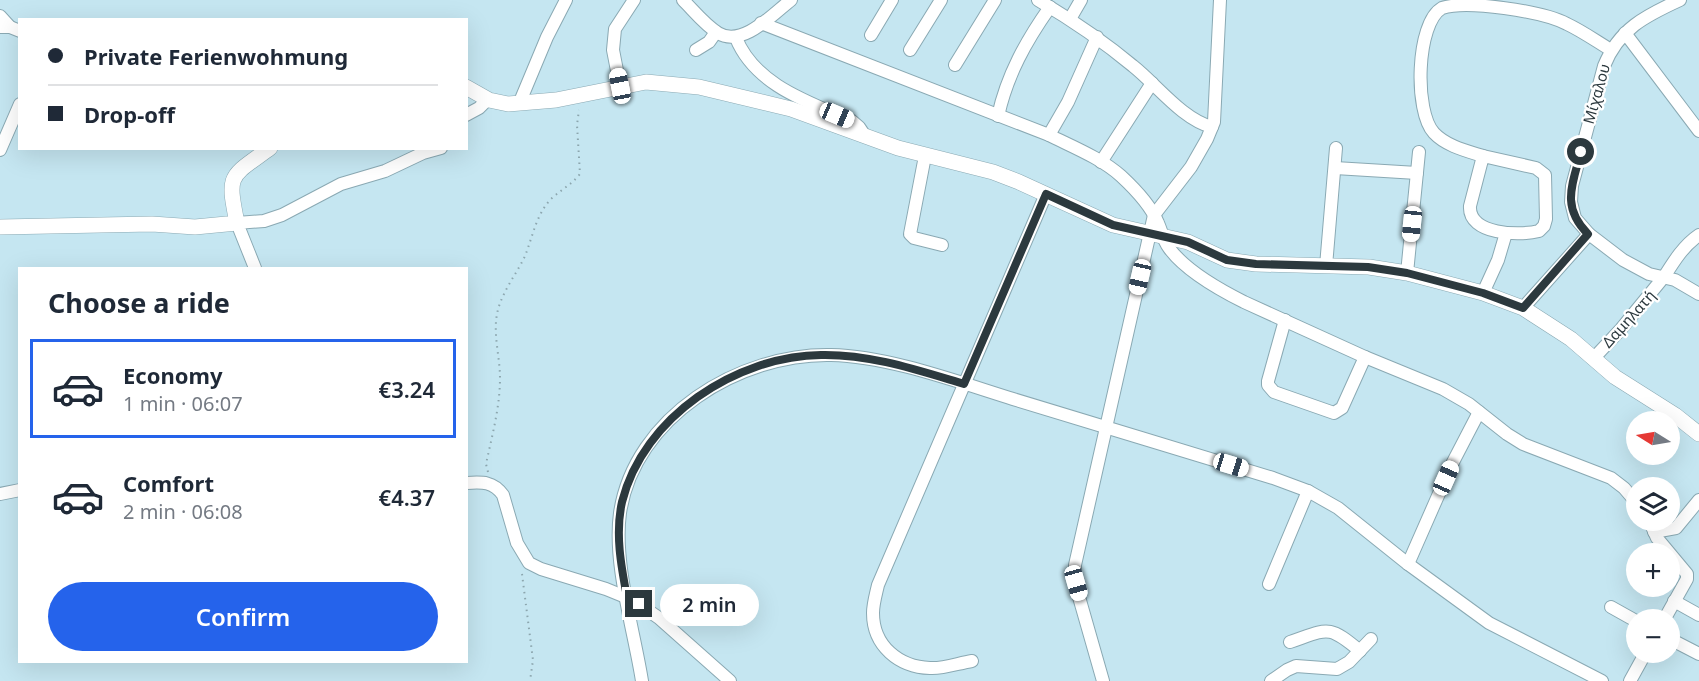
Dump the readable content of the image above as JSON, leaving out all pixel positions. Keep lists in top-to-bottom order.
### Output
{
  "streets": {
    "street": ["Μίχαλου", "Δαμηλατή"]
  },
  "north": "left",
  "page": {
    "banner": ["Private Ferienwohmung", "Drop-off"],
    "heading": "Choose a ride",
    "list": [
      {
        "name": "Economy",
        "note": "1 min · 06:07",
        "value": "€3.24"
      },
      {
        "name": "Comfort",
        "note": "2 min · 06:08",
        "value": "€4.37"
      }
    ],
    "map_buttons": ["+", "−"],
    "buttons": "Confirm",
    "bubble": "2 min"
  }
}
